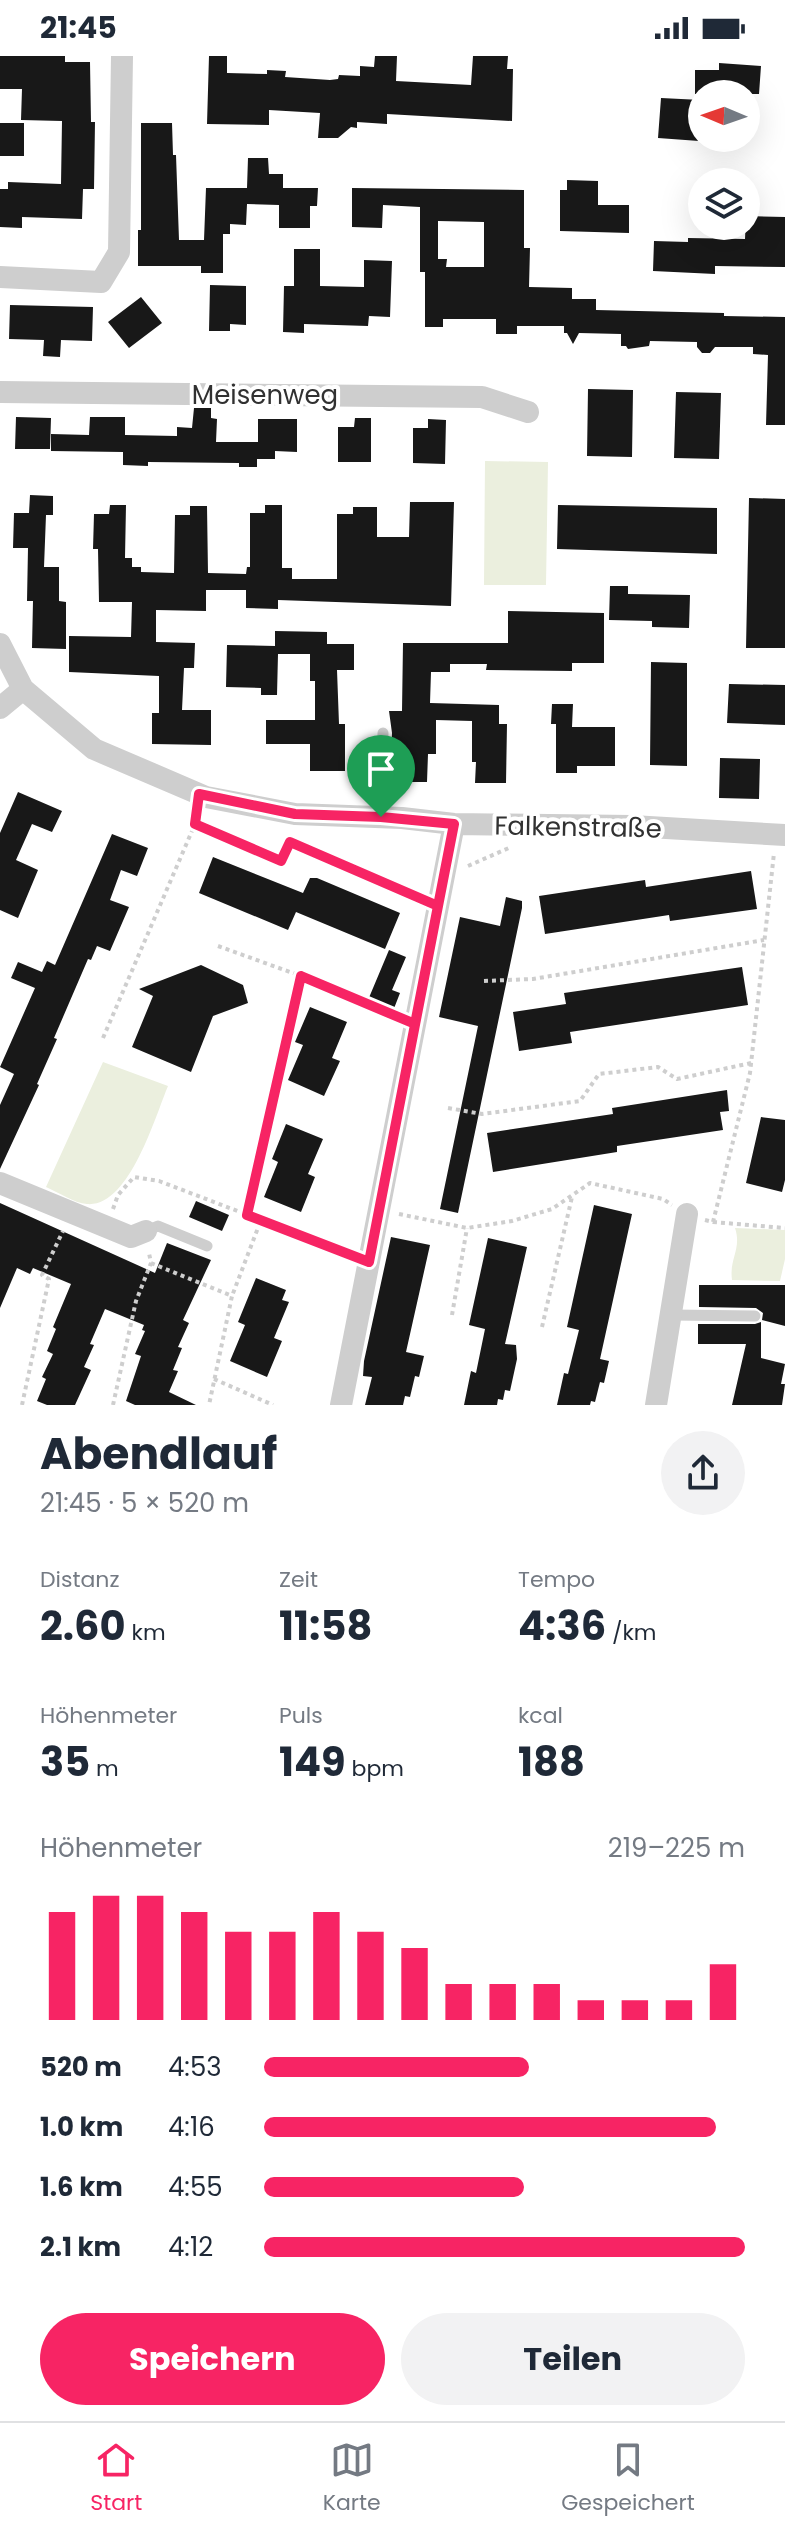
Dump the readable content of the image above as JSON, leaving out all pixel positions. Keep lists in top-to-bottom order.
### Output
{
  "streets": {
    "street": ["Meisenweg", "Falkenstraße"]
  },
  "north": "left",
  "page": {
    "status": "21:45",
    "heading": ["Abendlauf", "21:45 · 5 × 520 m"],
    "stats": [
      ["Distanz", "2.60 km"],
      ["Zeit", "11:58"],
      ["Tempo", "4:36 /km"],
      ["Höhenmeter", "35 m"],
      ["Puls", "149 bpm"],
      ["kcal", "188"]
    ],
    "chart": ["Höhenmeter", "219–225 m"],
    "list": [
      {
        "name": "520 m",
        "note": "4:53"
      },
      {
        "name": "1.0 km",
        "note": "4:16"
      },
      {
        "name": "1.6 km",
        "note": "4:55"
      },
      {
        "name": "2.1 km",
        "note": "4:12"
      }
    ],
    "buttons": ["Speichern", "Teilen"],
    "tabs": ["Start", "Karte", "Gespeichert"]
  }
}
